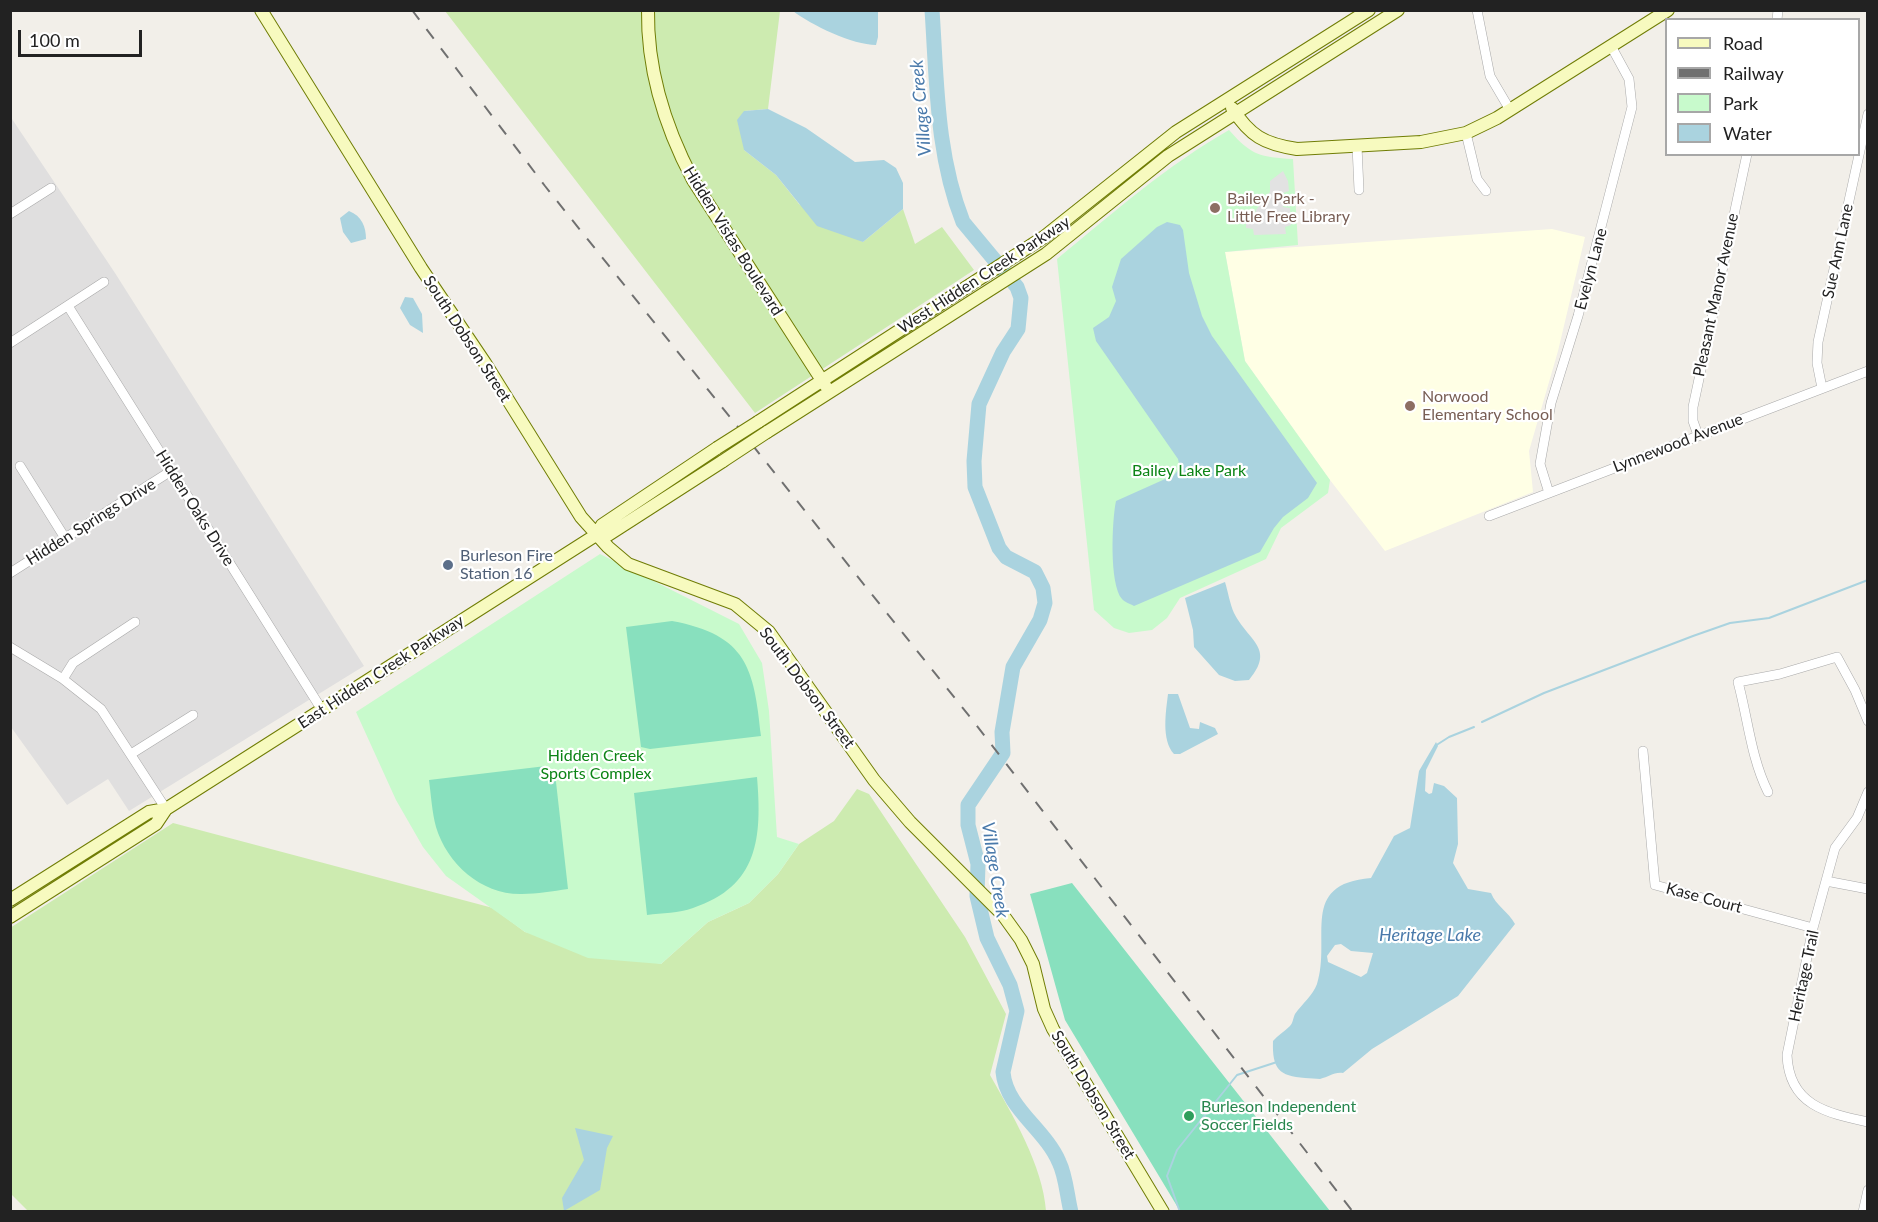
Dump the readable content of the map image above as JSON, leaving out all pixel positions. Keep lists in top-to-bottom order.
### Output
{
  "streets": {
    "main road": [
      "Hidden Vistas Boulevard",
      "West Hidden Creek Parkway",
      "South Dobson Street",
      "East Hidden Creek Parkway"
    ],
    "street": [
      "Sue Ann Lane",
      "Evelyn Lane",
      "Pleasant Manor Avenue",
      "Lynnewood Avenue",
      "Hidden Oaks Drive",
      "Hidden Springs Drive",
      "Kase Court",
      "Heritage Trail"
    ]
  },
  "crossings": [
    ["Hidden Vistas Boulevard", "West Hidden Creek Parkway"],
    ["Sue Ann Lane", "Lynnewood Avenue"],
    ["Evelyn Lane", "Lynnewood Avenue"],
    ["West Hidden Creek Parkway", "South Dobson Street"],
    ["West Hidden Creek Parkway", "East Hidden Creek Parkway"],
    ["Pleasant Manor Avenue", "Lynnewood Avenue"],
    ["South Dobson Street", "East Hidden Creek Parkway"],
    ["Hidden Oaks Drive", "Hidden Springs Drive"],
    ["Hidden Oaks Drive", "East Hidden Creek Parkway"],
    ["Kase Court", "Heritage Trail"]
  ],
  "water": ["Village Creek", "Heritage Lake"],
  "parks": ["Bailey Lake Park", "Hidden Creek Sports Complex"],
  "places": [
    "Bailey Park - Little Free Library",
    "Norwood Elementary School",
    "Burleson Fire Station 16",
    "Burleson Independent Soccer Fields"
  ],
  "legend": [
    "Road",
    "Railway",
    "Park",
    "Water"
  ],
  "scale_bar": "100 m"
}
